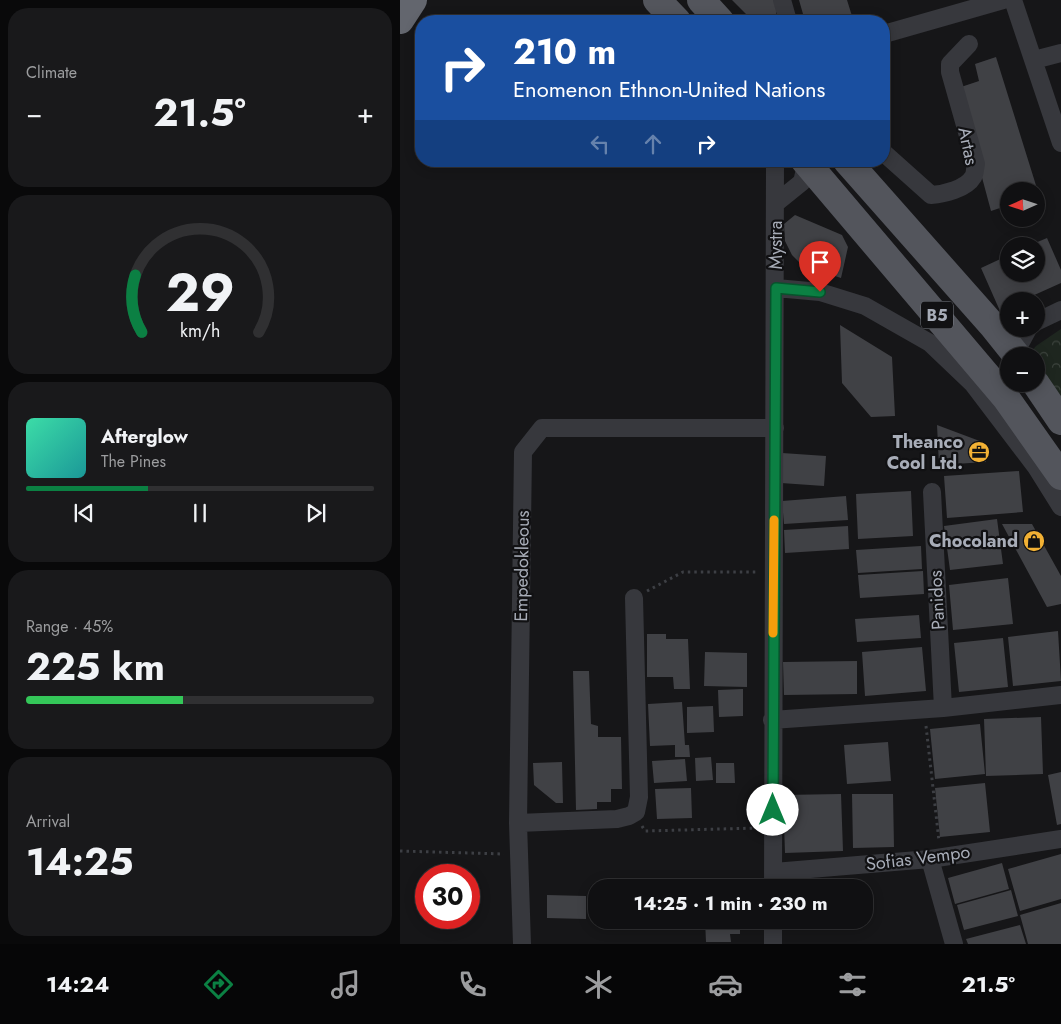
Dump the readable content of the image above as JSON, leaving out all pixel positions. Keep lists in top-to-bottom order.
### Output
{
  "streets": {
    "main road": ["B5"],
    "street": [
      "Artas",
      "Mystra",
      "Empedokleous",
      "Panidos",
      "Sofias Vempo"
    ]
  },
  "crossings": [
    ["Mystra", "Empedokleous"]
  ],
  "places": {
    "office": ["Theanco Cool Ltd."],
    "shop": ["Chocoland"]
  },
  "north": "left",
  "page": {
    "tile": [
      "Climate",
      ["Range · 45%", "225 km"],
      ["Arrival", "14:25"]
    ],
    "turn": ["210 m", "Enomenon Ethnon-United Nations"],
    "heat": ["−", "21.5°", "+"],
    "map_buttons": ["+", "−"],
    "song": ["Afterglow", "The Pines"],
    "limit": "30",
    "trip": "14:25 · 1 min · 230 m",
    "tabs": ["14:24", "21.5°"],
    "gauge": ["29", "km/h"]
  }
}
